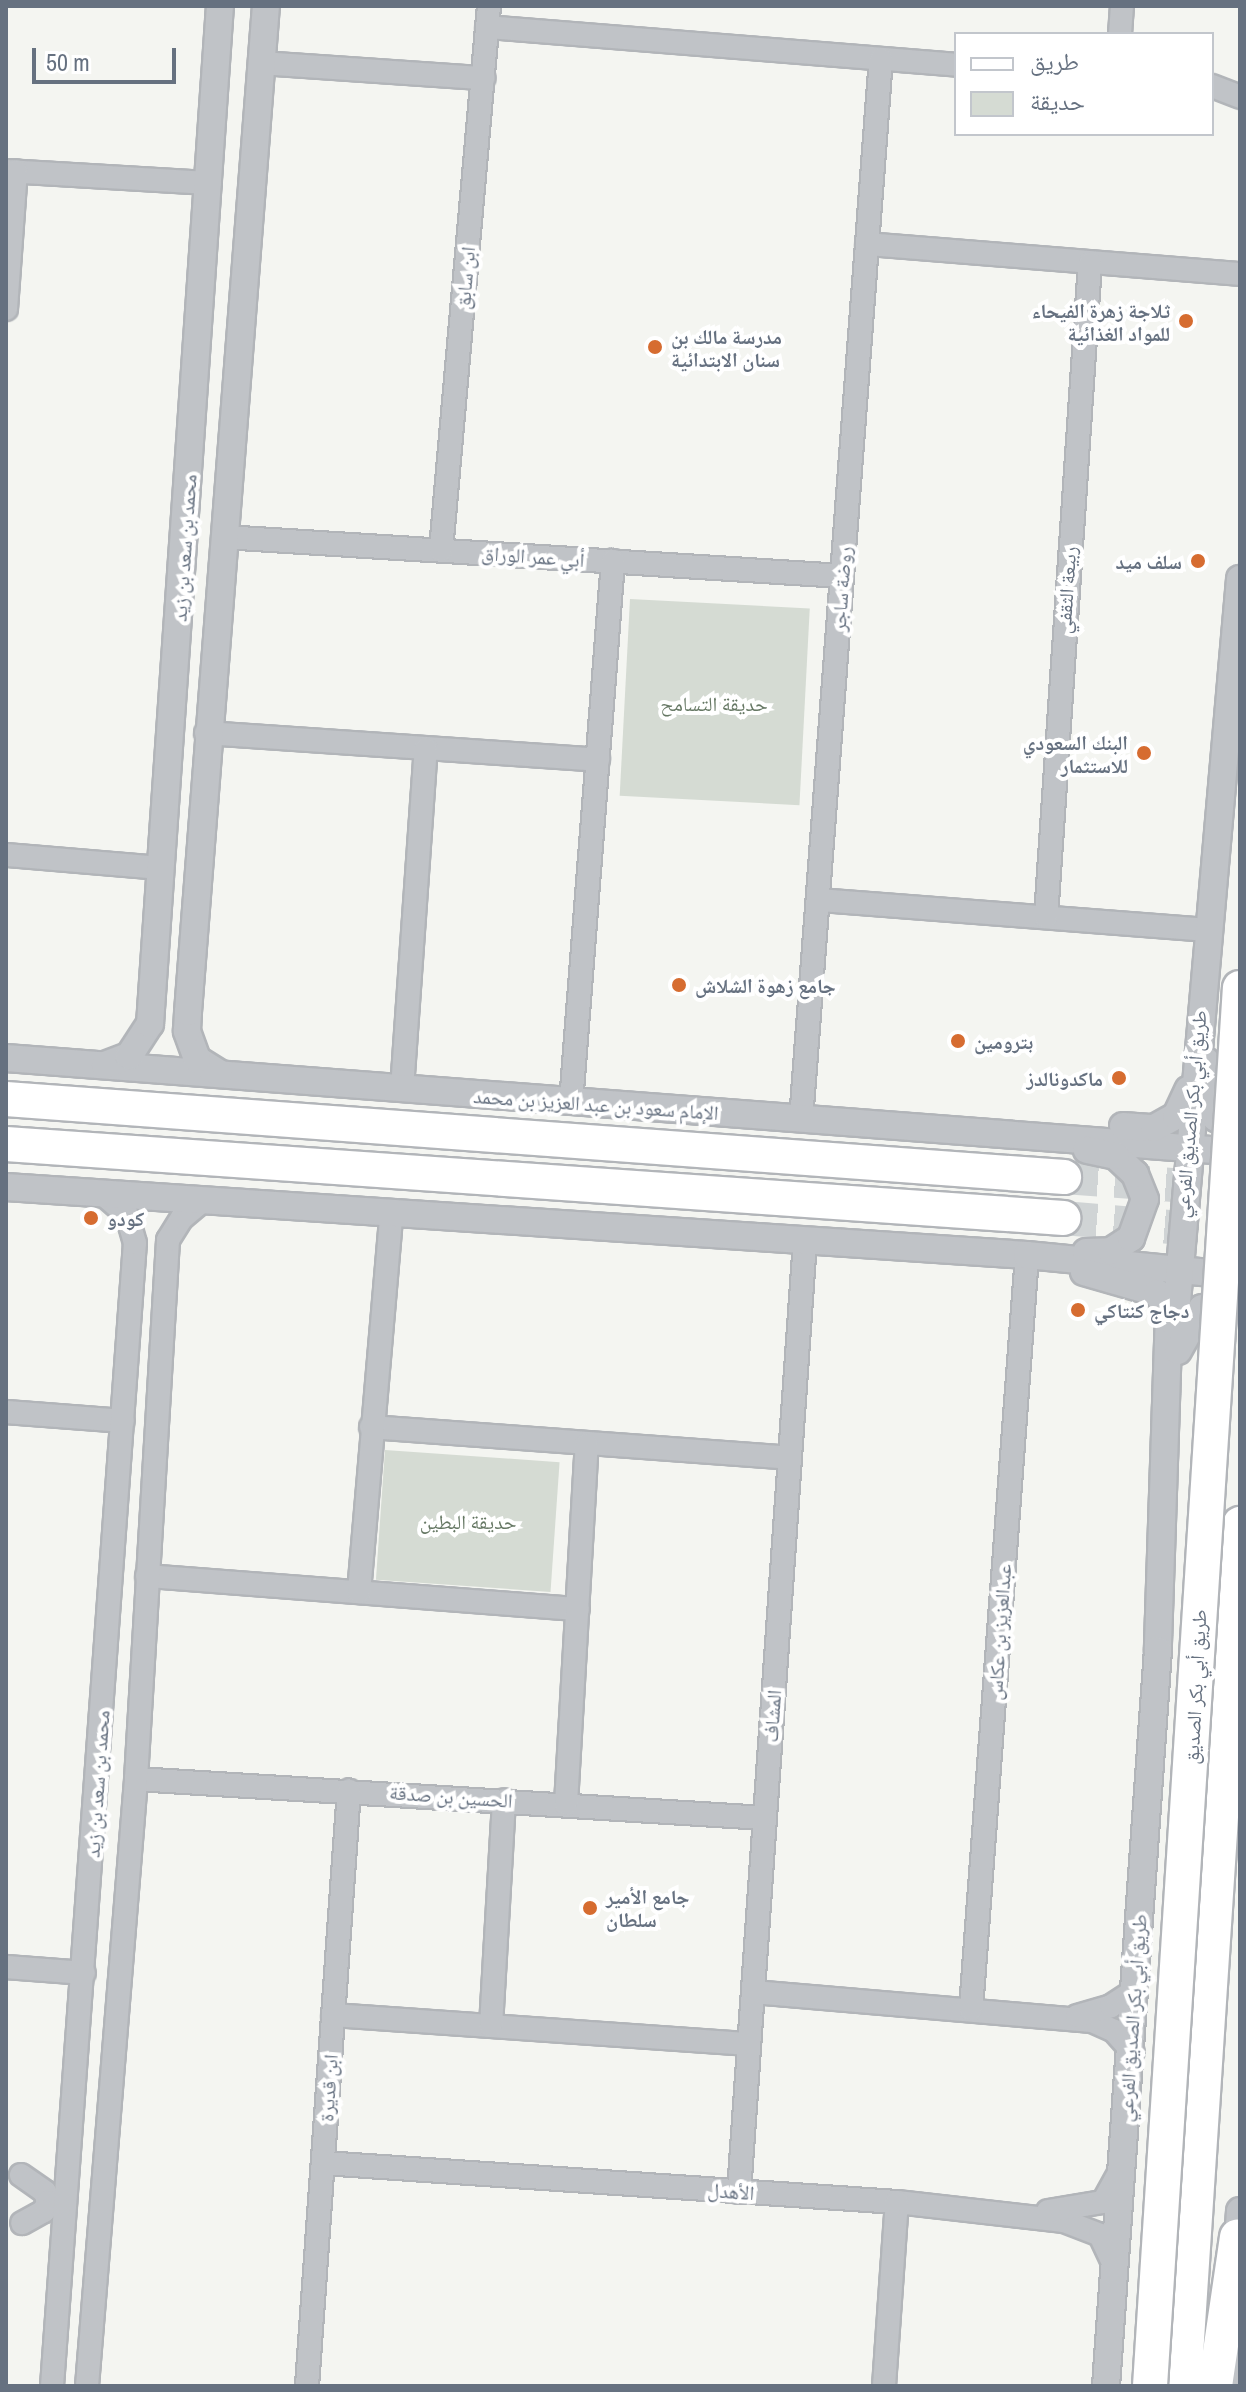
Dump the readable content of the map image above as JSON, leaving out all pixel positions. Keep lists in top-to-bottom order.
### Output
{
  "streets": {
    "main road": ["الإمام سعود بن عبد العزيز بن محمد", "طريق أبي بكر الصديق"],
    "street": [
      "ابن سابق",
      "محمد بن سعد بن زيد",
      "أبي عمر الوراق",
      "روضة ساجر",
      "ربيعة الثقفي",
      "طريق أبي بكر الصديق الفرعي",
      "عبدالعزيز بن عكاس",
      "المشاف",
      "الحسين بن صدقة",
      "ابن قديرة",
      "الأهدل"
    ]
  },
  "crossings": [
    ["ابن سابق", "أبي عمر الوراق"],
    ["محمد بن سعد بن زيد", "أبي عمر الوراق"],
    ["محمد بن سعد بن زيد", "الإمام سعود بن عبد العزيز بن محمد"],
    ["محمد بن سعد بن زيد", "الحسين بن صدقة"],
    ["أبي عمر الوراق", "روضة ساجر"],
    ["روضة ساجر", "الإمام سعود بن عبد العزيز بن محمد"],
    ["الإمام سعود بن عبد العزيز بن محمد", "طريق أبي بكر الصديق الفرعي"],
    ["طريق أبي بكر الصديق الفرعي", "عبدالعزيز بن عكاس"],
    ["طريق أبي بكر الصديق الفرعي", "الأهدل"],
    ["المشاف", "الحسين بن صدقة"],
    ["المشاف", "الأهدل"],
    ["الحسين بن صدقة", "ابن قديرة"],
    ["ابن قديرة", "الأهدل"]
  ],
  "parks": ["حديقة التسامح", "حديقة البطين"],
  "places": [
    "ثلاجة زهرة الفيحاء للمواد الغذائية",
    "مدرسة مالك بن سنان الابتدائية",
    "سلف ميد",
    "البنك السعودي للاستثمار",
    "جامع زهوة الشلاش",
    "بترومين",
    "ماكدونالدز",
    "كودو",
    "دجاج كنتاكي",
    "جامع الأمير سلطان"
  ],
  "legend": ["طريق", "حديقة"],
  "scale_bar": "50 m"
}
